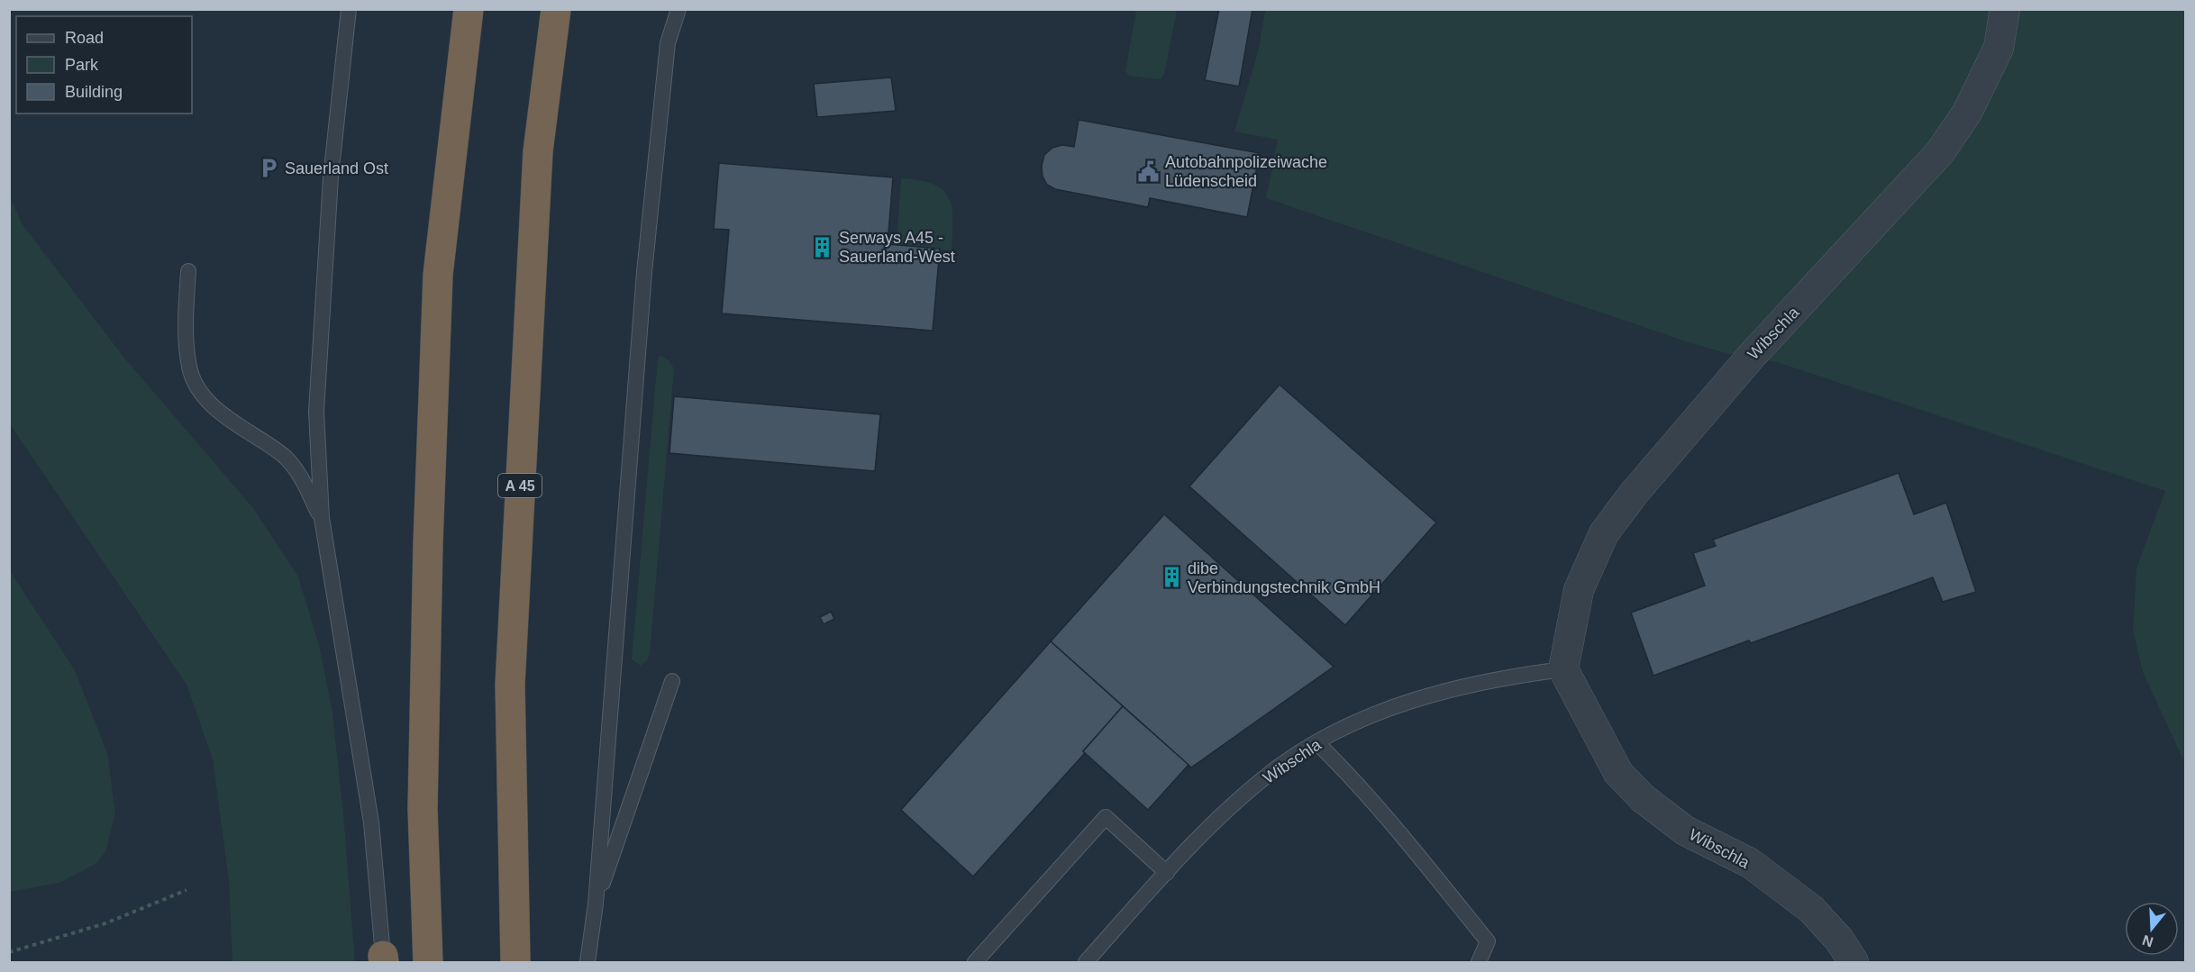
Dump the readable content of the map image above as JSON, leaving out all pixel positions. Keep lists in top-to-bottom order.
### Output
{
  "streets": {
    "highway": ["A 45"],
    "street": ["Wibschla"]
  },
  "places": {
    "parking": ["Sauerland Ost"],
    "public building": ["Autobahnpolizeiwache Lüdenscheid"],
    "building": ["Serways A45 - Sauerland-West", "dibe Verbindungstechnik GmbH"]
  },
  "legend": ["Road", "Park", "Building"],
  "north": "bottom"
}
